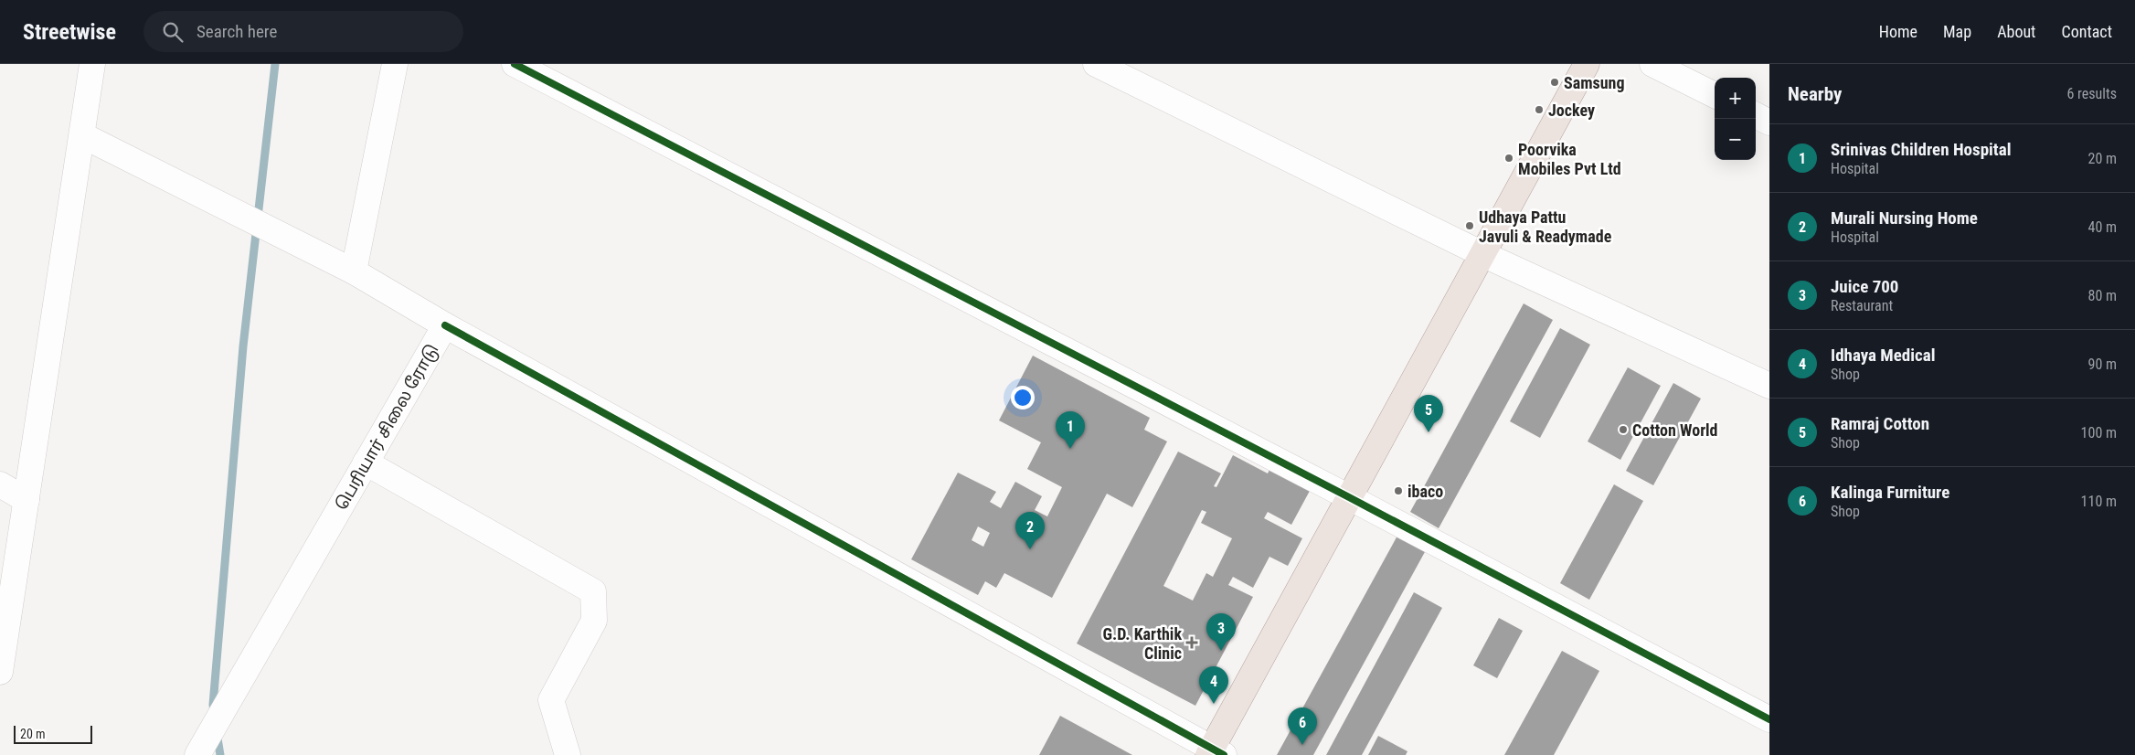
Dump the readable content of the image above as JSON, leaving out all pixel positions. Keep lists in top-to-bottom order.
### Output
{
  "streets": {
    "street": ["பெரியார் சிலை ரோடு"]
  },
  "places": {
    "other": [
      "Samsung",
      "Jockey",
      "Poorvika Mobiles Pvt Ltd",
      "Udhaya Pattu Javuli & Readymade",
      "Cotton World",
      "ibaco"
    ],
    "health": ["G.D. Karthik Clinic"]
  },
  "scale_bar": "20 m",
  "page": {
    "header": "Streetwise",
    "search": "Search here",
    "nav": [
      "Home",
      "Map",
      "About",
      "Contact"
    ],
    "heading": ["Nearby", "6 results"],
    "map_buttons": ["+", "−"],
    "list": [
      {
        "mark": "1",
        "name": "Srinivas Children Hospital",
        "note": "Hospital",
        "value": "20 m"
      },
      {
        "mark": "2",
        "name": "Murali Nursing Home",
        "note": "Hospital",
        "value": "40 m"
      },
      {
        "mark": "3",
        "name": "Juice 700",
        "note": "Restaurant",
        "value": "80 m"
      },
      {
        "mark": "4",
        "name": "Idhaya Medical",
        "note": "Shop",
        "value": "90 m"
      },
      {
        "mark": "5",
        "name": "Ramraj Cotton",
        "note": "Shop",
        "value": "100 m"
      },
      {
        "mark": "6",
        "name": "Kalinga Furniture",
        "note": "Shop",
        "value": "110 m"
      }
    ],
    "pins": [
      "5",
      "1",
      "2",
      "3",
      "4",
      "6"
    ],
    "scale": "20 m"
  }
}
